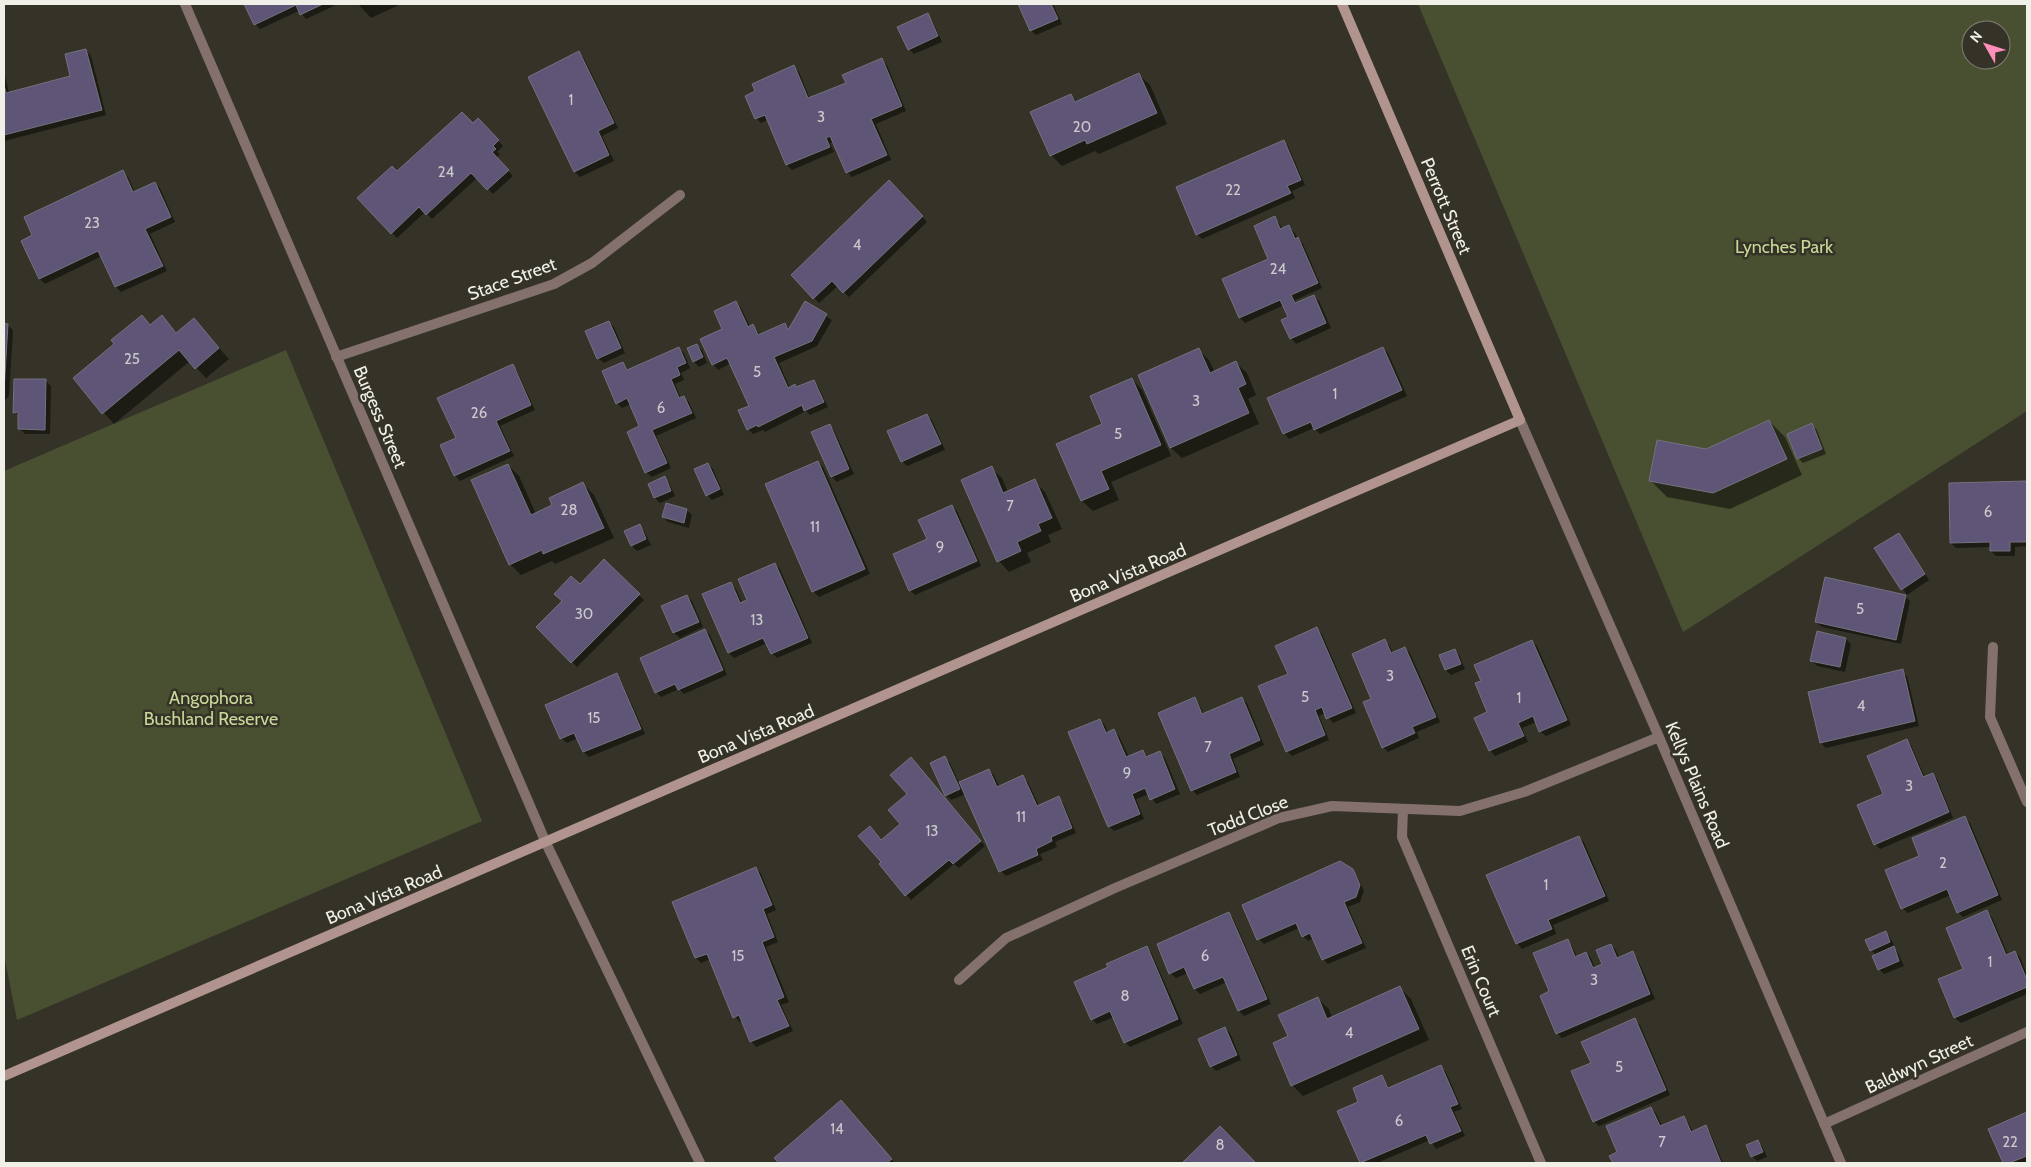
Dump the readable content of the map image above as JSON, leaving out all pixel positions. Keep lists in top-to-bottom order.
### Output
{
  "streets": {
    "street": [
      "Perrott Street",
      "Stace Street",
      "Burgess Street",
      "Bona Vista Road",
      "Kellys Plains Road",
      "Todd Close",
      "Erin Court",
      "Baldwyn Street"
    ]
  },
  "crossings": [
    ["Perrott Street", "Bona Vista Road"],
    ["Perrott Street", "Kellys Plains Road"],
    ["Stace Street", "Burgess Street"],
    ["Burgess Street", "Bona Vista Road"],
    ["Bona Vista Road", "Kellys Plains Road"],
    ["Kellys Plains Road", "Todd Close"],
    ["Kellys Plains Road", "Baldwyn Street"],
    ["Todd Close", "Erin Court"]
  ],
  "parks": ["Lynches Park", "Angophora Bushland Reserve"],
  "house_numbers": [
    "1",
    "3",
    "20",
    "24",
    "22",
    "23",
    "4",
    "24",
    "25",
    "5",
    "1",
    "3",
    "6",
    "26",
    "5",
    "7",
    "28",
    "6",
    "11",
    "9",
    "5",
    "30",
    "13",
    "3",
    "5",
    "1",
    "4",
    "15",
    "7",
    "9",
    "3",
    "11",
    "13",
    "2",
    "1",
    "15",
    "6",
    "1",
    "3",
    "8",
    "4",
    "5",
    "6",
    "14",
    "7",
    "22",
    "8"
  ],
  "north": "top left"
}
